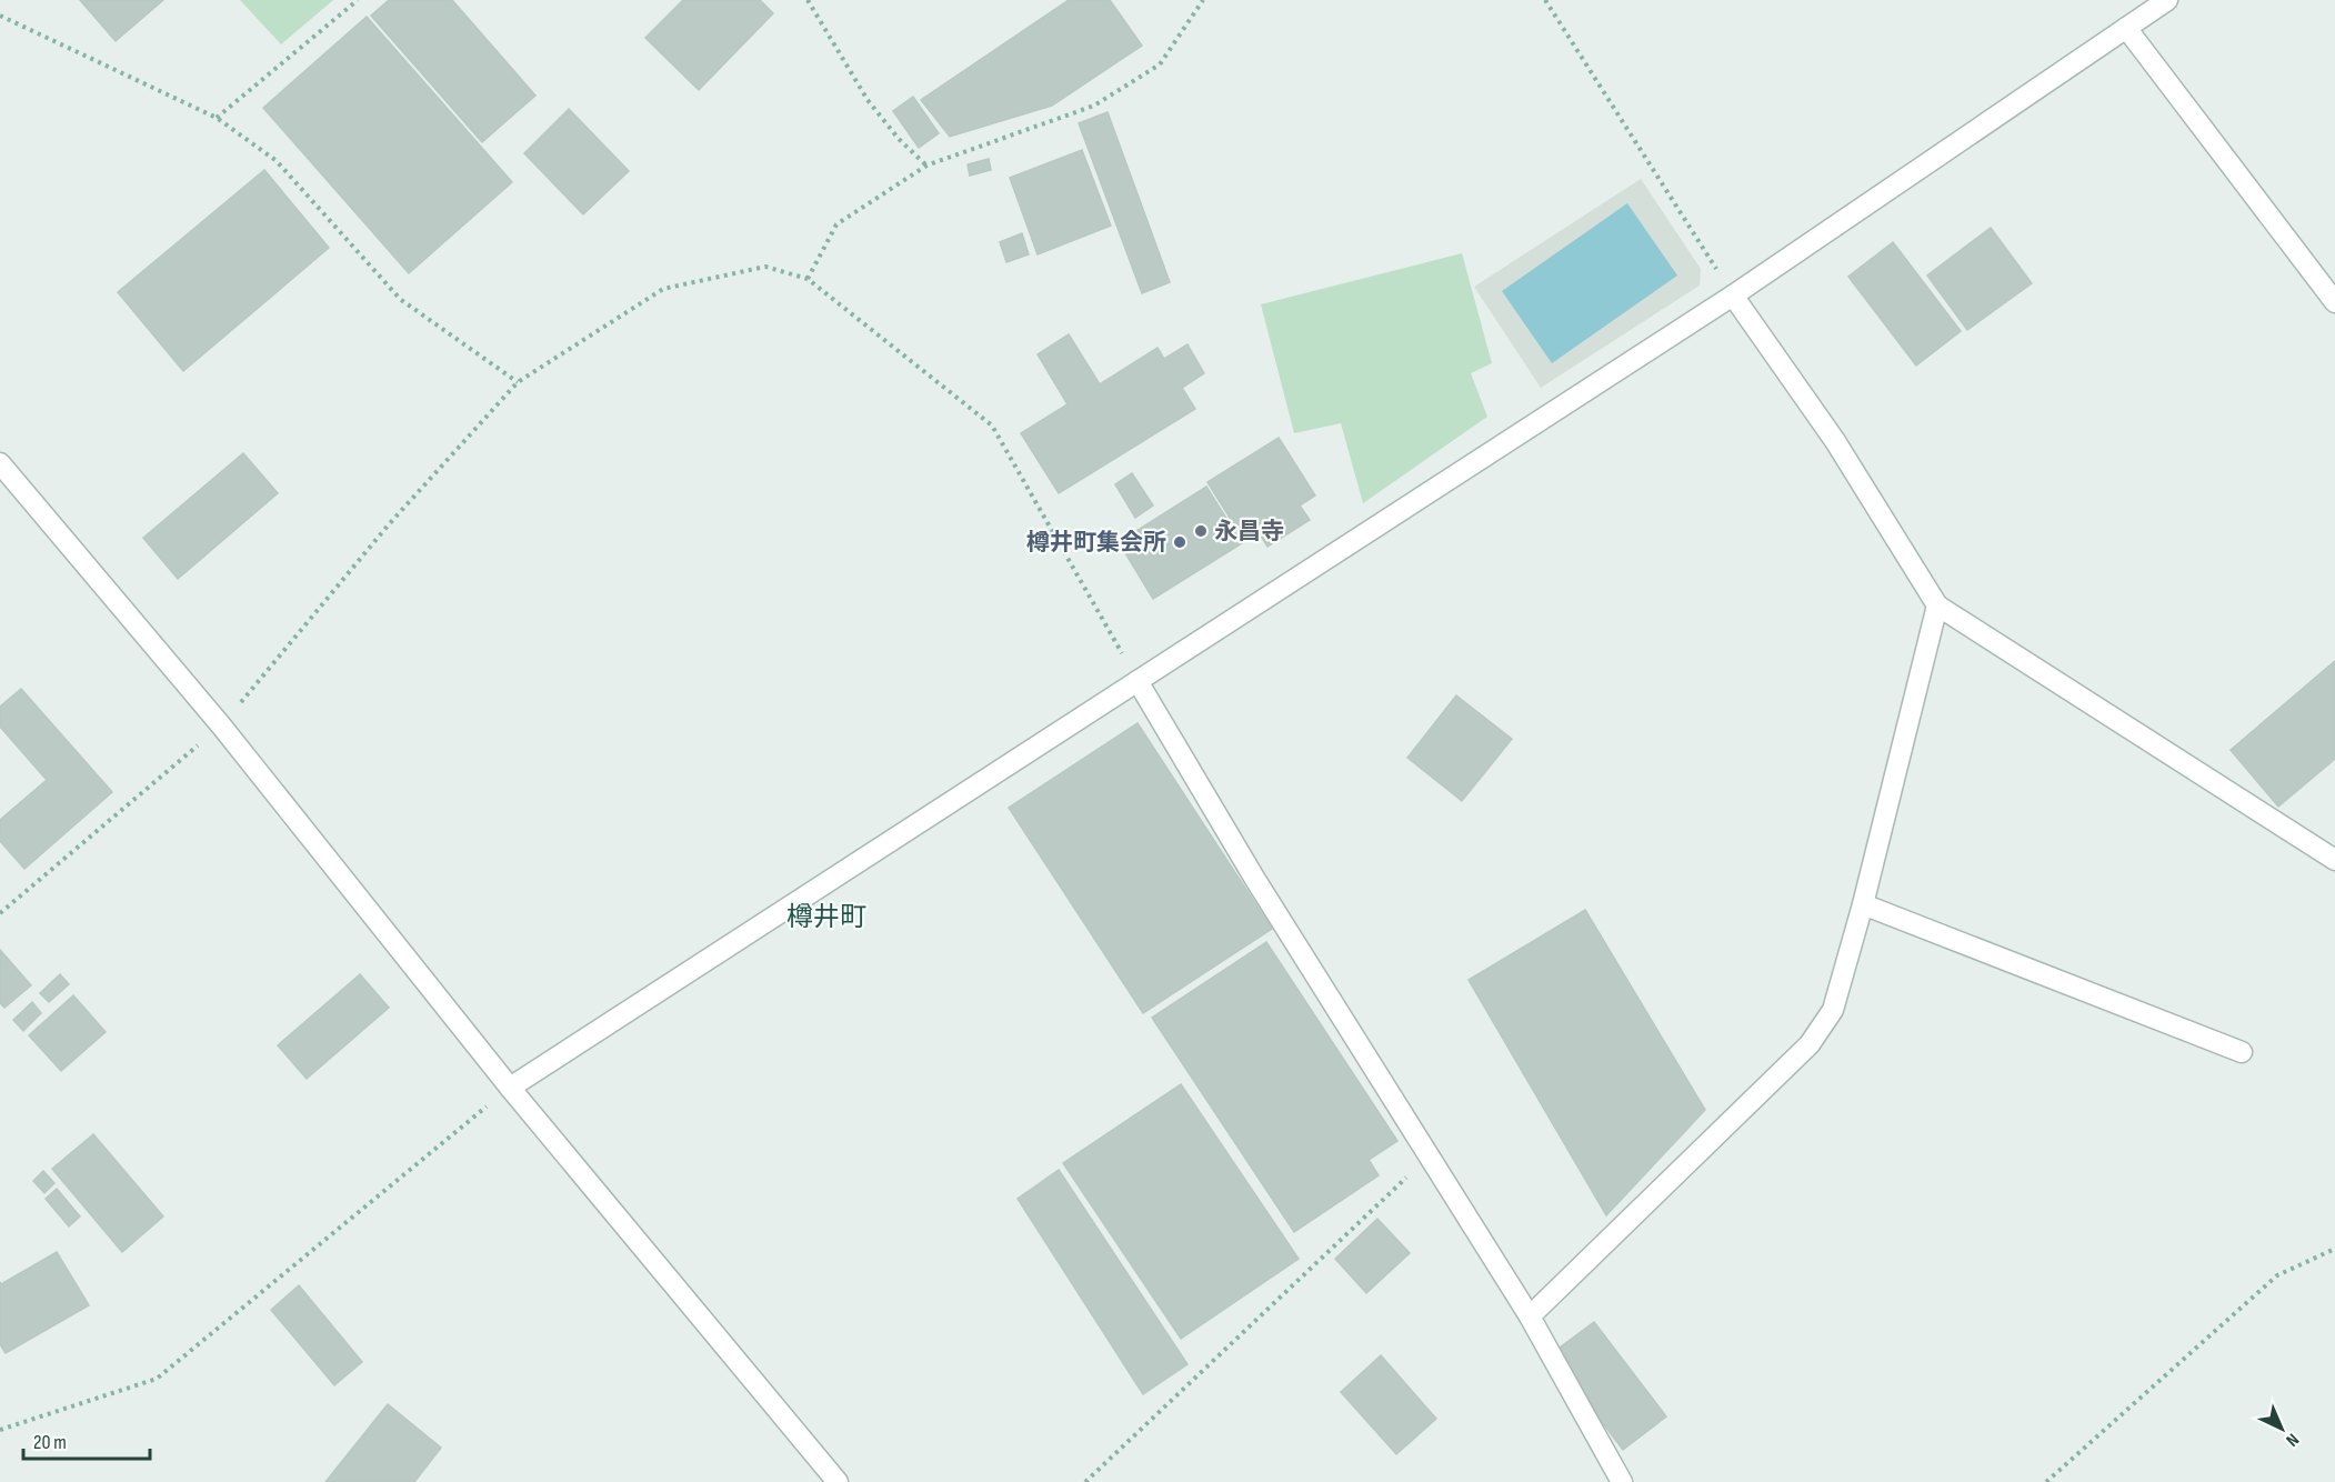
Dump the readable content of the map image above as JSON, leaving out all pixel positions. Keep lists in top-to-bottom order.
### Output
{
  "districts": ["樽井町"],
  "places": ["永昌寺", "樽井町集会所"],
  "scale_bar": "20 m",
  "north": "bottom right"
}
